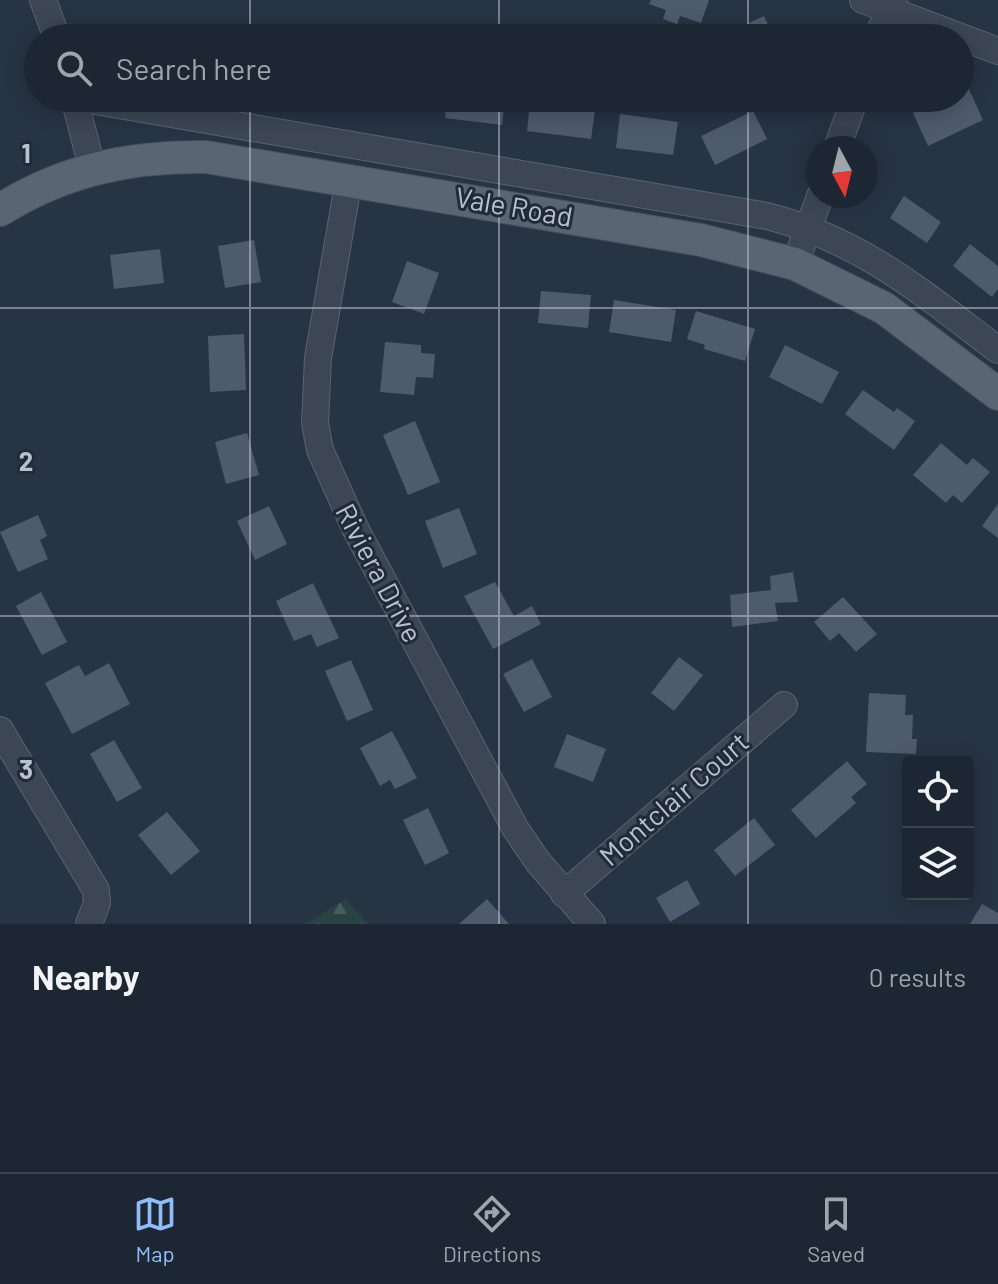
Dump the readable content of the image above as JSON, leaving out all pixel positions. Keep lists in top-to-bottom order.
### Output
{
  "streets": {
    "main road": ["Vale Road"],
    "street": ["Riviera Drive", "Montclair Court"]
  },
  "crossings": [
    ["Vale Road", "Riviera Drive"],
    ["Riviera Drive", "Montclair Court"]
  ],
  "north": "bottom",
  "page": {
    "search": "Search here",
    "heading": ["Nearby", "0 results"],
    "nav": ["Map", "Directions", "Saved"]
  },
  "grid": {
    "rows": ["1", "2", "3"]
  }
}
